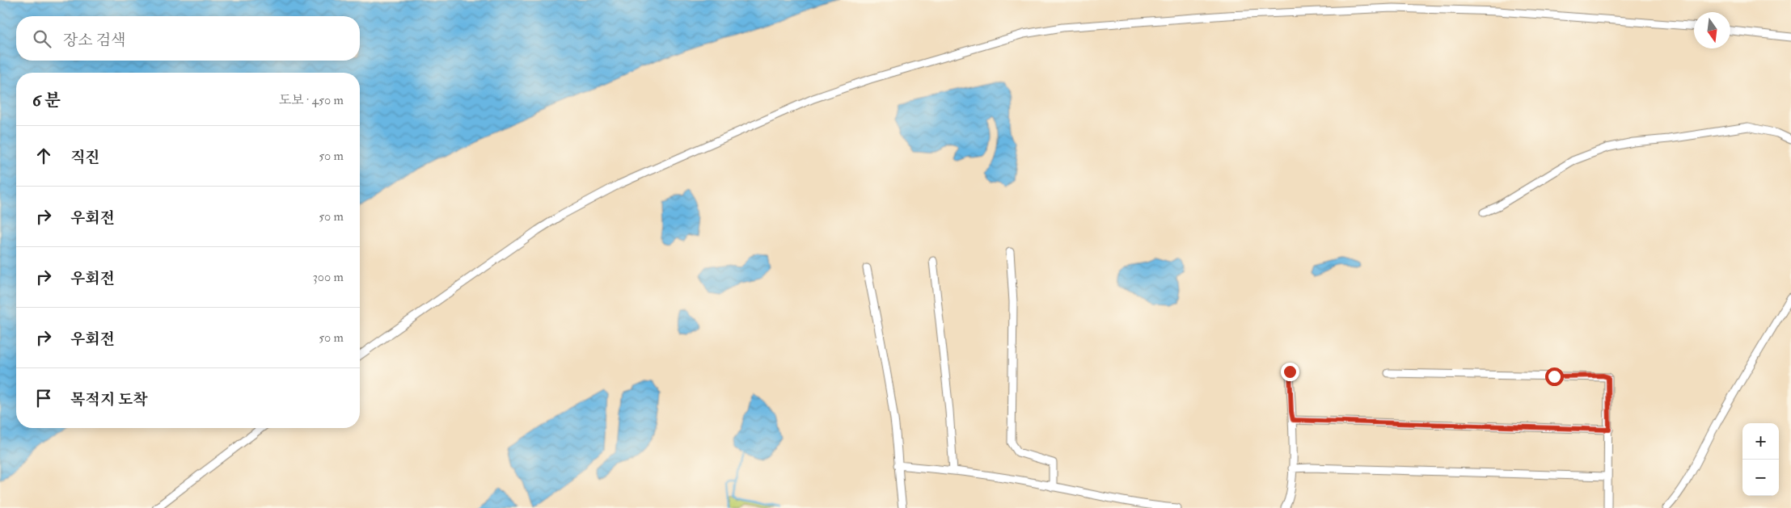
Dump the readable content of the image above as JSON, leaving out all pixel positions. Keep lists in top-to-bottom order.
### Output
{
  "north": "bottom",
  "page": {
    "search": "장소 검색",
    "heading": ["6 분", "도보 · 450 m"],
    "list": [
      ["직진", "50 m"],
      ["우회전", "50 m"],
      ["우회전", "300 m"],
      ["우회전", "50 m"],
      "목적지 도착"
    ],
    "map_buttons": ["+", "−"]
  }
}
